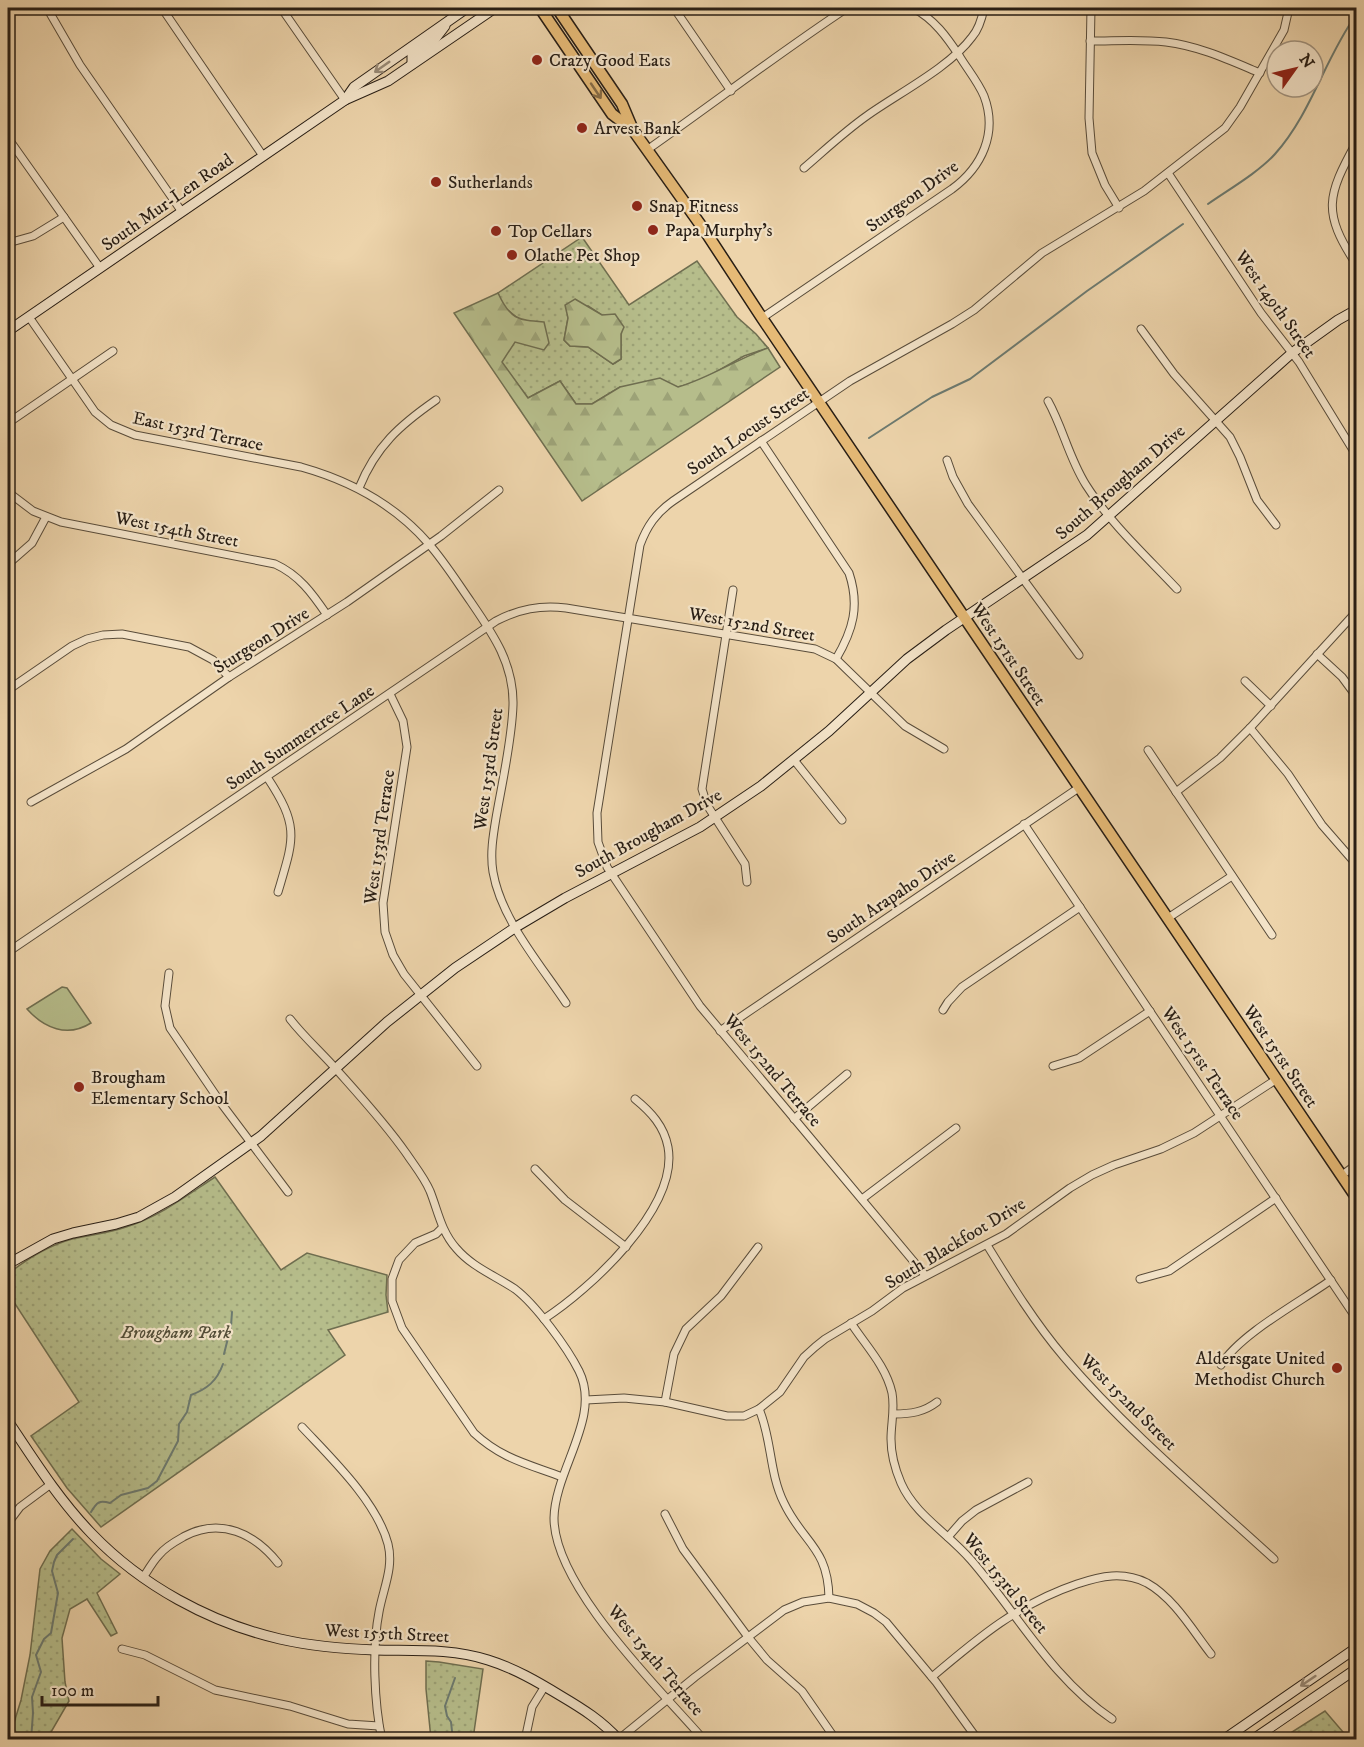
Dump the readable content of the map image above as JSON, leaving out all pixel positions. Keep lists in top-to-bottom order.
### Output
{
  "streets": {
    "main road": ["West 151st Street"],
    "street": [
      "Sturgeon Drive",
      "South Mur-Len Road",
      "West 149th Street",
      "East 153rd Terrace",
      "South Locust Street",
      "South Brougham Drive",
      "West 154th Street",
      "West 152nd Street",
      "South Summertree Lane",
      "West 153rd Street",
      "West 153rd Terrace",
      "South Arapaho Drive",
      "West 151st Terrace",
      "West 152nd Terrace",
      "South Blackfoot Drive",
      "West 155th Street",
      "West 154th Terrace"
    ]
  },
  "crossings": [
    ["Sturgeon Drive", "West 154th Street"],
    ["Sturgeon Drive", "West 151st Street"],
    ["Sturgeon Drive", "West 153rd Street"],
    ["South Mur-Len Road", "East 153rd Terrace"],
    ["West 149th Street", "South Locust Street"],
    ["West 149th Street", "South Brougham Drive"],
    ["East 153rd Terrace", "West 153rd Street"],
    ["South Locust Street", "South Brougham Drive"],
    ["South Locust Street", "West 152nd Street"],
    ["South Locust Street", "West 151st Street"],
    ["South Locust Street", "South Summertree Lane"],
    ["South Locust Street", "West 152nd Terrace"],
    ["South Brougham Drive", "West 152nd Street"],
    ["South Brougham Drive", "West 151st Street"],
    ["South Brougham Drive", "West 153rd Street"],
    ["South Brougham Drive", "West 153rd Terrace"],
    ["South Brougham Drive", "West 152nd Terrace"],
    ["West 152nd Street", "South Summertree Lane"],
    ["West 152nd Street", "South Blackfoot Drive"],
    ["West 151st Street", "South Arapaho Drive"],
    ["West 151st Street", "South Blackfoot Drive"],
    ["South Summertree Lane", "West 153rd Street"],
    ["South Summertree Lane", "West 153rd Terrace"],
    ["West 153rd Street", "South Blackfoot Drive"],
    ["South Arapaho Drive", "West 151st Terrace"],
    ["South Arapaho Drive", "West 152nd Terrace"],
    ["West 151st Terrace", "South Blackfoot Drive"],
    ["West 152nd Terrace", "South Blackfoot Drive"]
  ],
  "parks": ["Brougham Park"],
  "places": [
    "Crazy Good Eats",
    "Arvest Bank",
    "Sutherlands",
    "Snap Fitness",
    "Papa Murphy's",
    "Top Cellars",
    "Olathe Pet Shop",
    "Brougham Elementary School",
    "Aldersgate United Methodist Church"
  ],
  "scale_bar": "100 m",
  "north": "top right"
}
